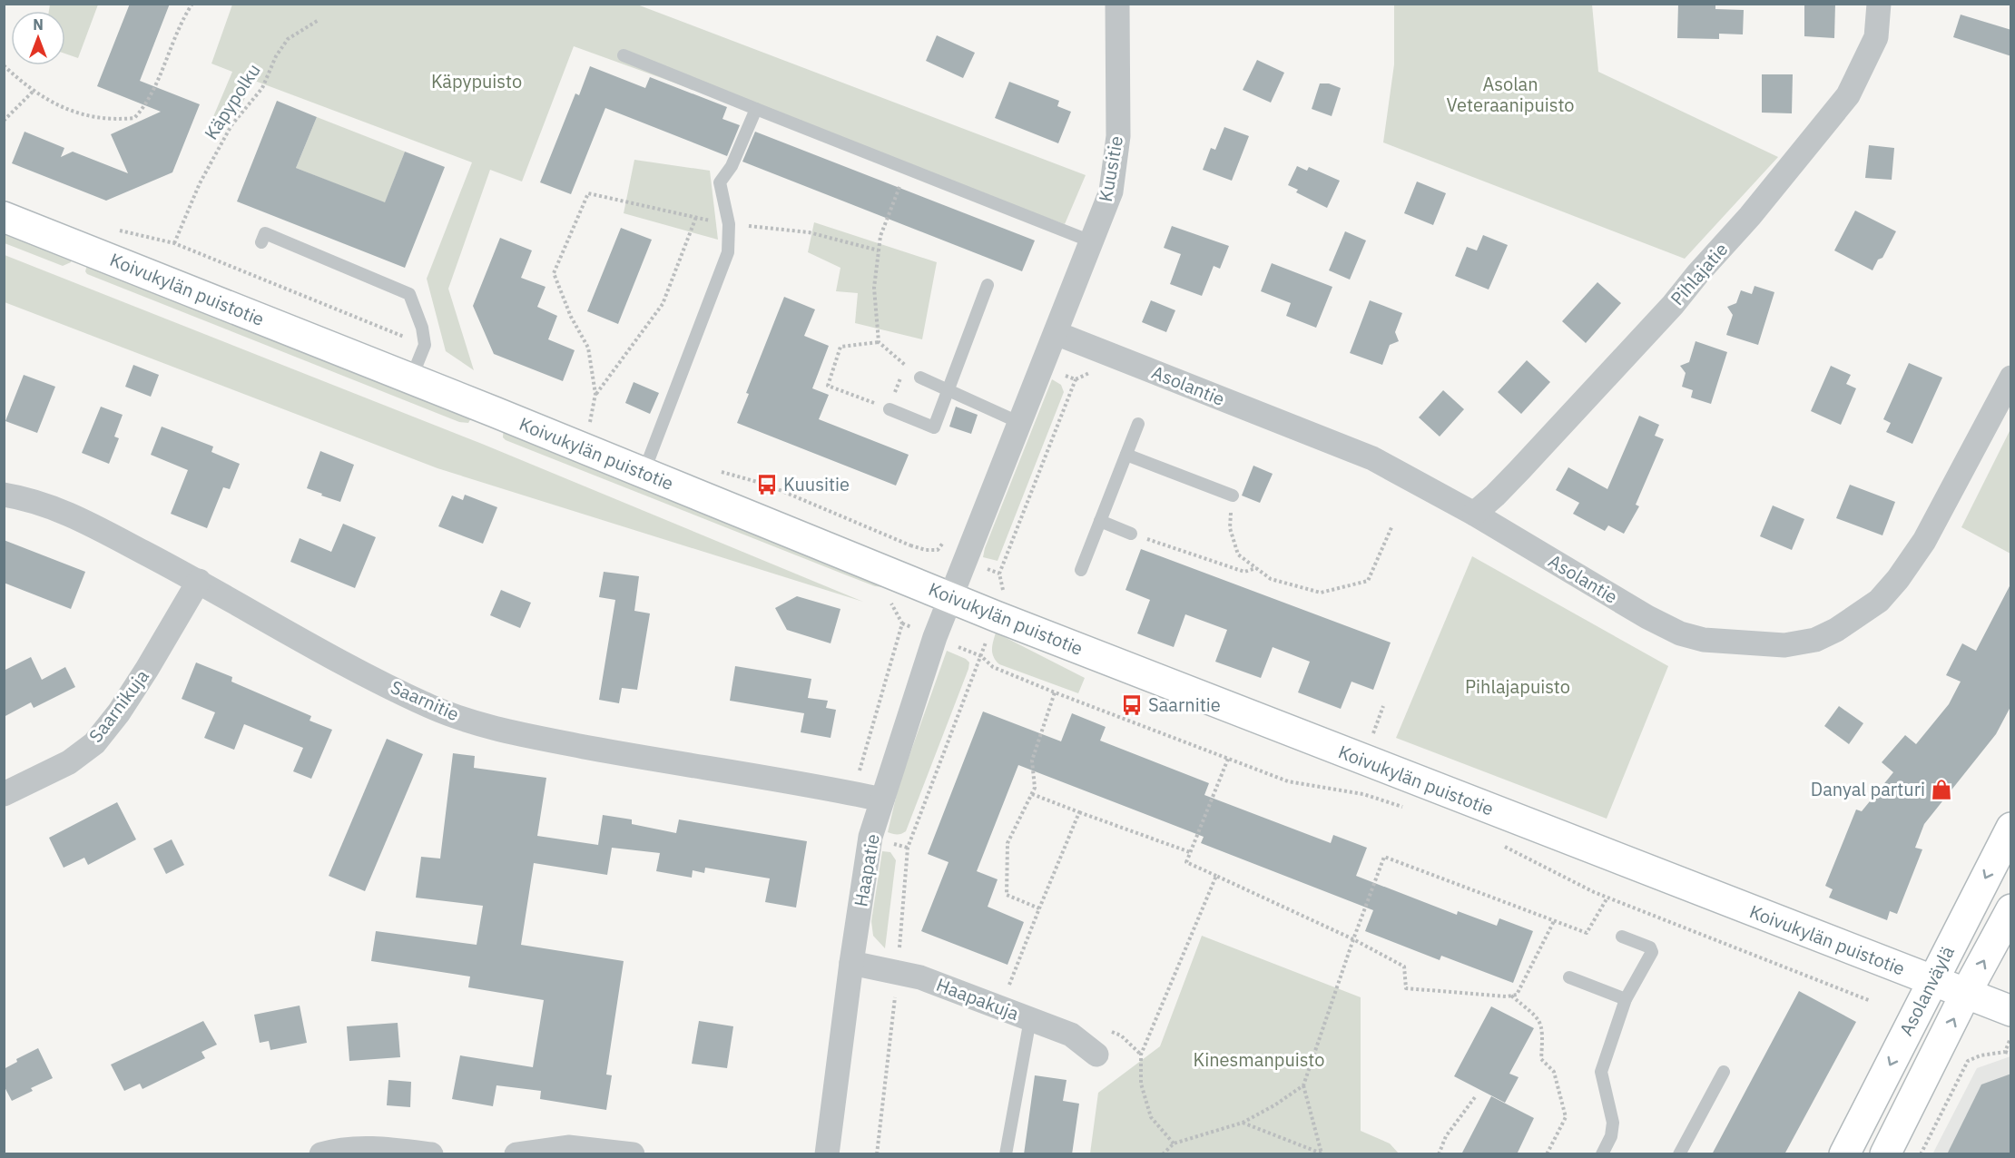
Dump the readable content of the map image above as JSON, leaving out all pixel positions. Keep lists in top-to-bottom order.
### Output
{
  "streets": {
    "street": [
      "Kuusitie",
      "Pihlajatie",
      "Koivukylän puistotie",
      "Asolantie",
      "Saarnitie",
      "Saarnikuja",
      "Haapatie",
      "Asolanväylä",
      "Haapakuja"
    ],
    "path": ["Käpypolku"]
  },
  "crossings": [
    ["Kuusitie", "Koivukylän puistotie"],
    ["Kuusitie", "Asolantie"],
    ["Kuusitie", "Haapatie"],
    ["Pihlajatie", "Asolantie"],
    ["Koivukylän puistotie", "Haapatie"],
    ["Koivukylän puistotie", "Asolanväylä"],
    ["Saarnitie", "Saarnikuja"],
    ["Saarnitie", "Haapatie"],
    ["Haapatie", "Haapakuja"]
  ],
  "parks": [
    "Käpypuisto",
    "Asolan Veteraanipuisto",
    "Pihlajapuisto",
    "Kinesmanpuisto"
  ],
  "places": {
    "bus stop": ["Kuusitie", "Saarnitie"],
    "shop": ["Danyal parturi"]
  },
  "north": "top"
}
